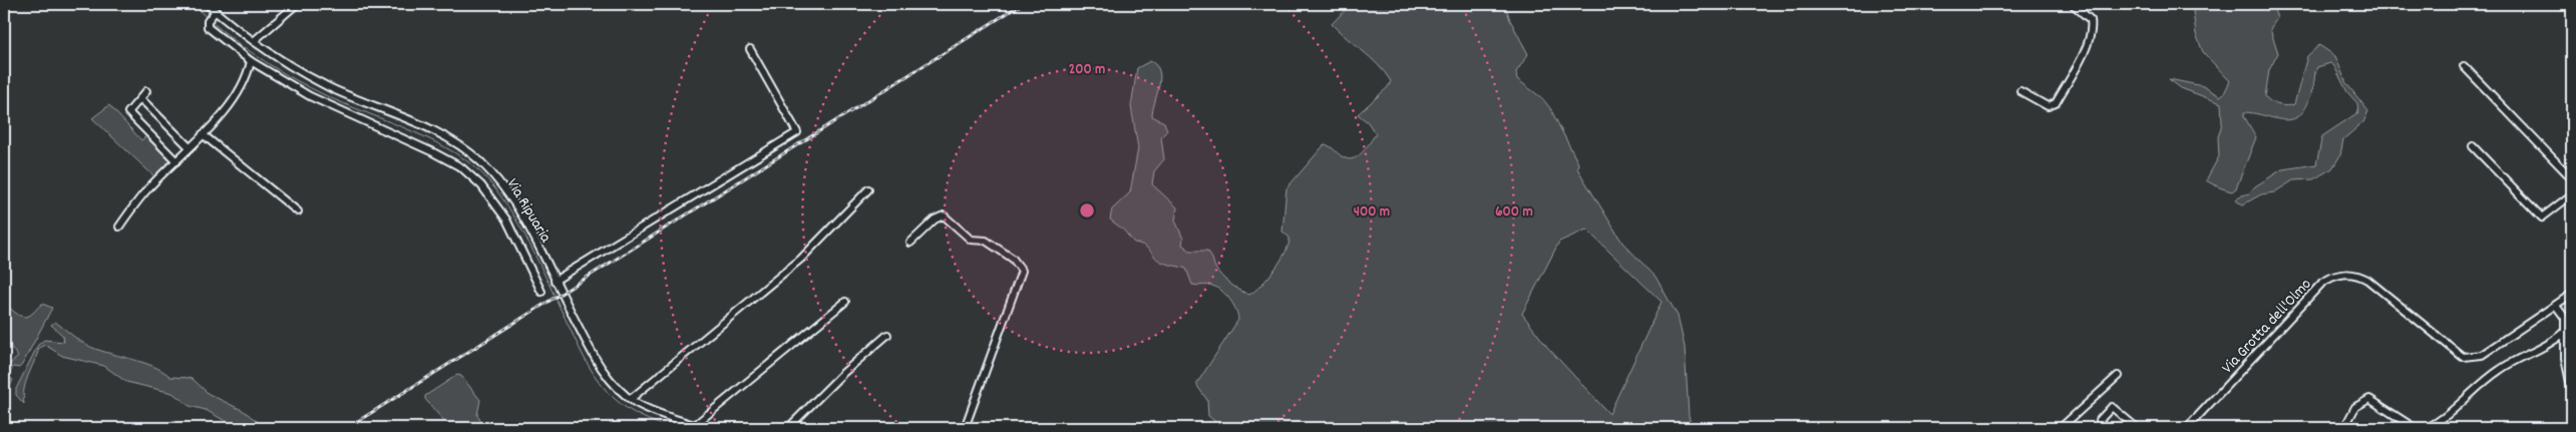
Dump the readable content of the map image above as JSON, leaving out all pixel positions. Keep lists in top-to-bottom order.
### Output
{
  "streets": {
    "street": ["Via Ripuaria", "Via Grotta dell'Olmo"]
  },
  "rings": ["200 m", "400 m", "600 m"]
}
